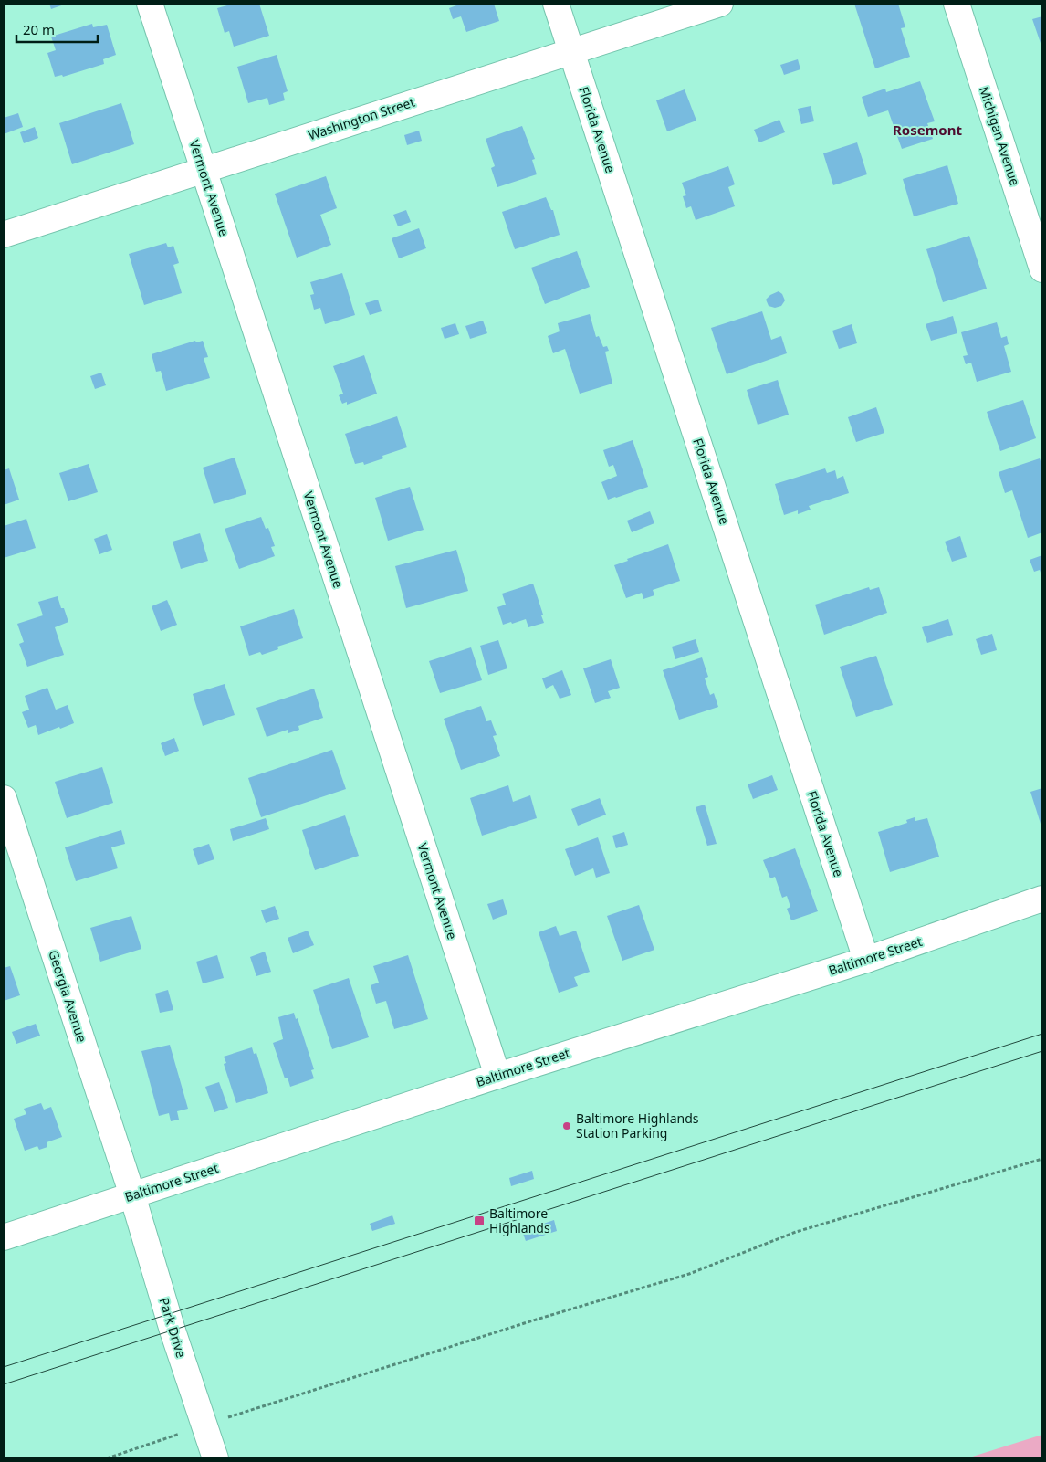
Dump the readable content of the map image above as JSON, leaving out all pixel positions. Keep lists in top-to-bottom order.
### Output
{
  "streets": {
    "street": [
      "Washington Street",
      "Florida Avenue",
      "Michigan Avenue",
      "Vermont Avenue",
      "Baltimore Street",
      "Georgia Avenue",
      "Park Drive"
    ]
  },
  "crossings": [
    ["Washington Street", "Florida Avenue"],
    ["Washington Street", "Vermont Avenue"],
    ["Florida Avenue", "Baltimore Street"],
    ["Vermont Avenue", "Baltimore Street"],
    ["Baltimore Street", "Georgia Avenue"],
    ["Baltimore Street", "Park Drive"],
    ["Georgia Avenue", "Park Drive"]
  ],
  "districts": ["Rosemont"],
  "places": {
    "other": ["Baltimore Highlands Station Parking"],
    "transit": ["Baltimore Highlands"]
  },
  "scale_bar": "20 m"
}
